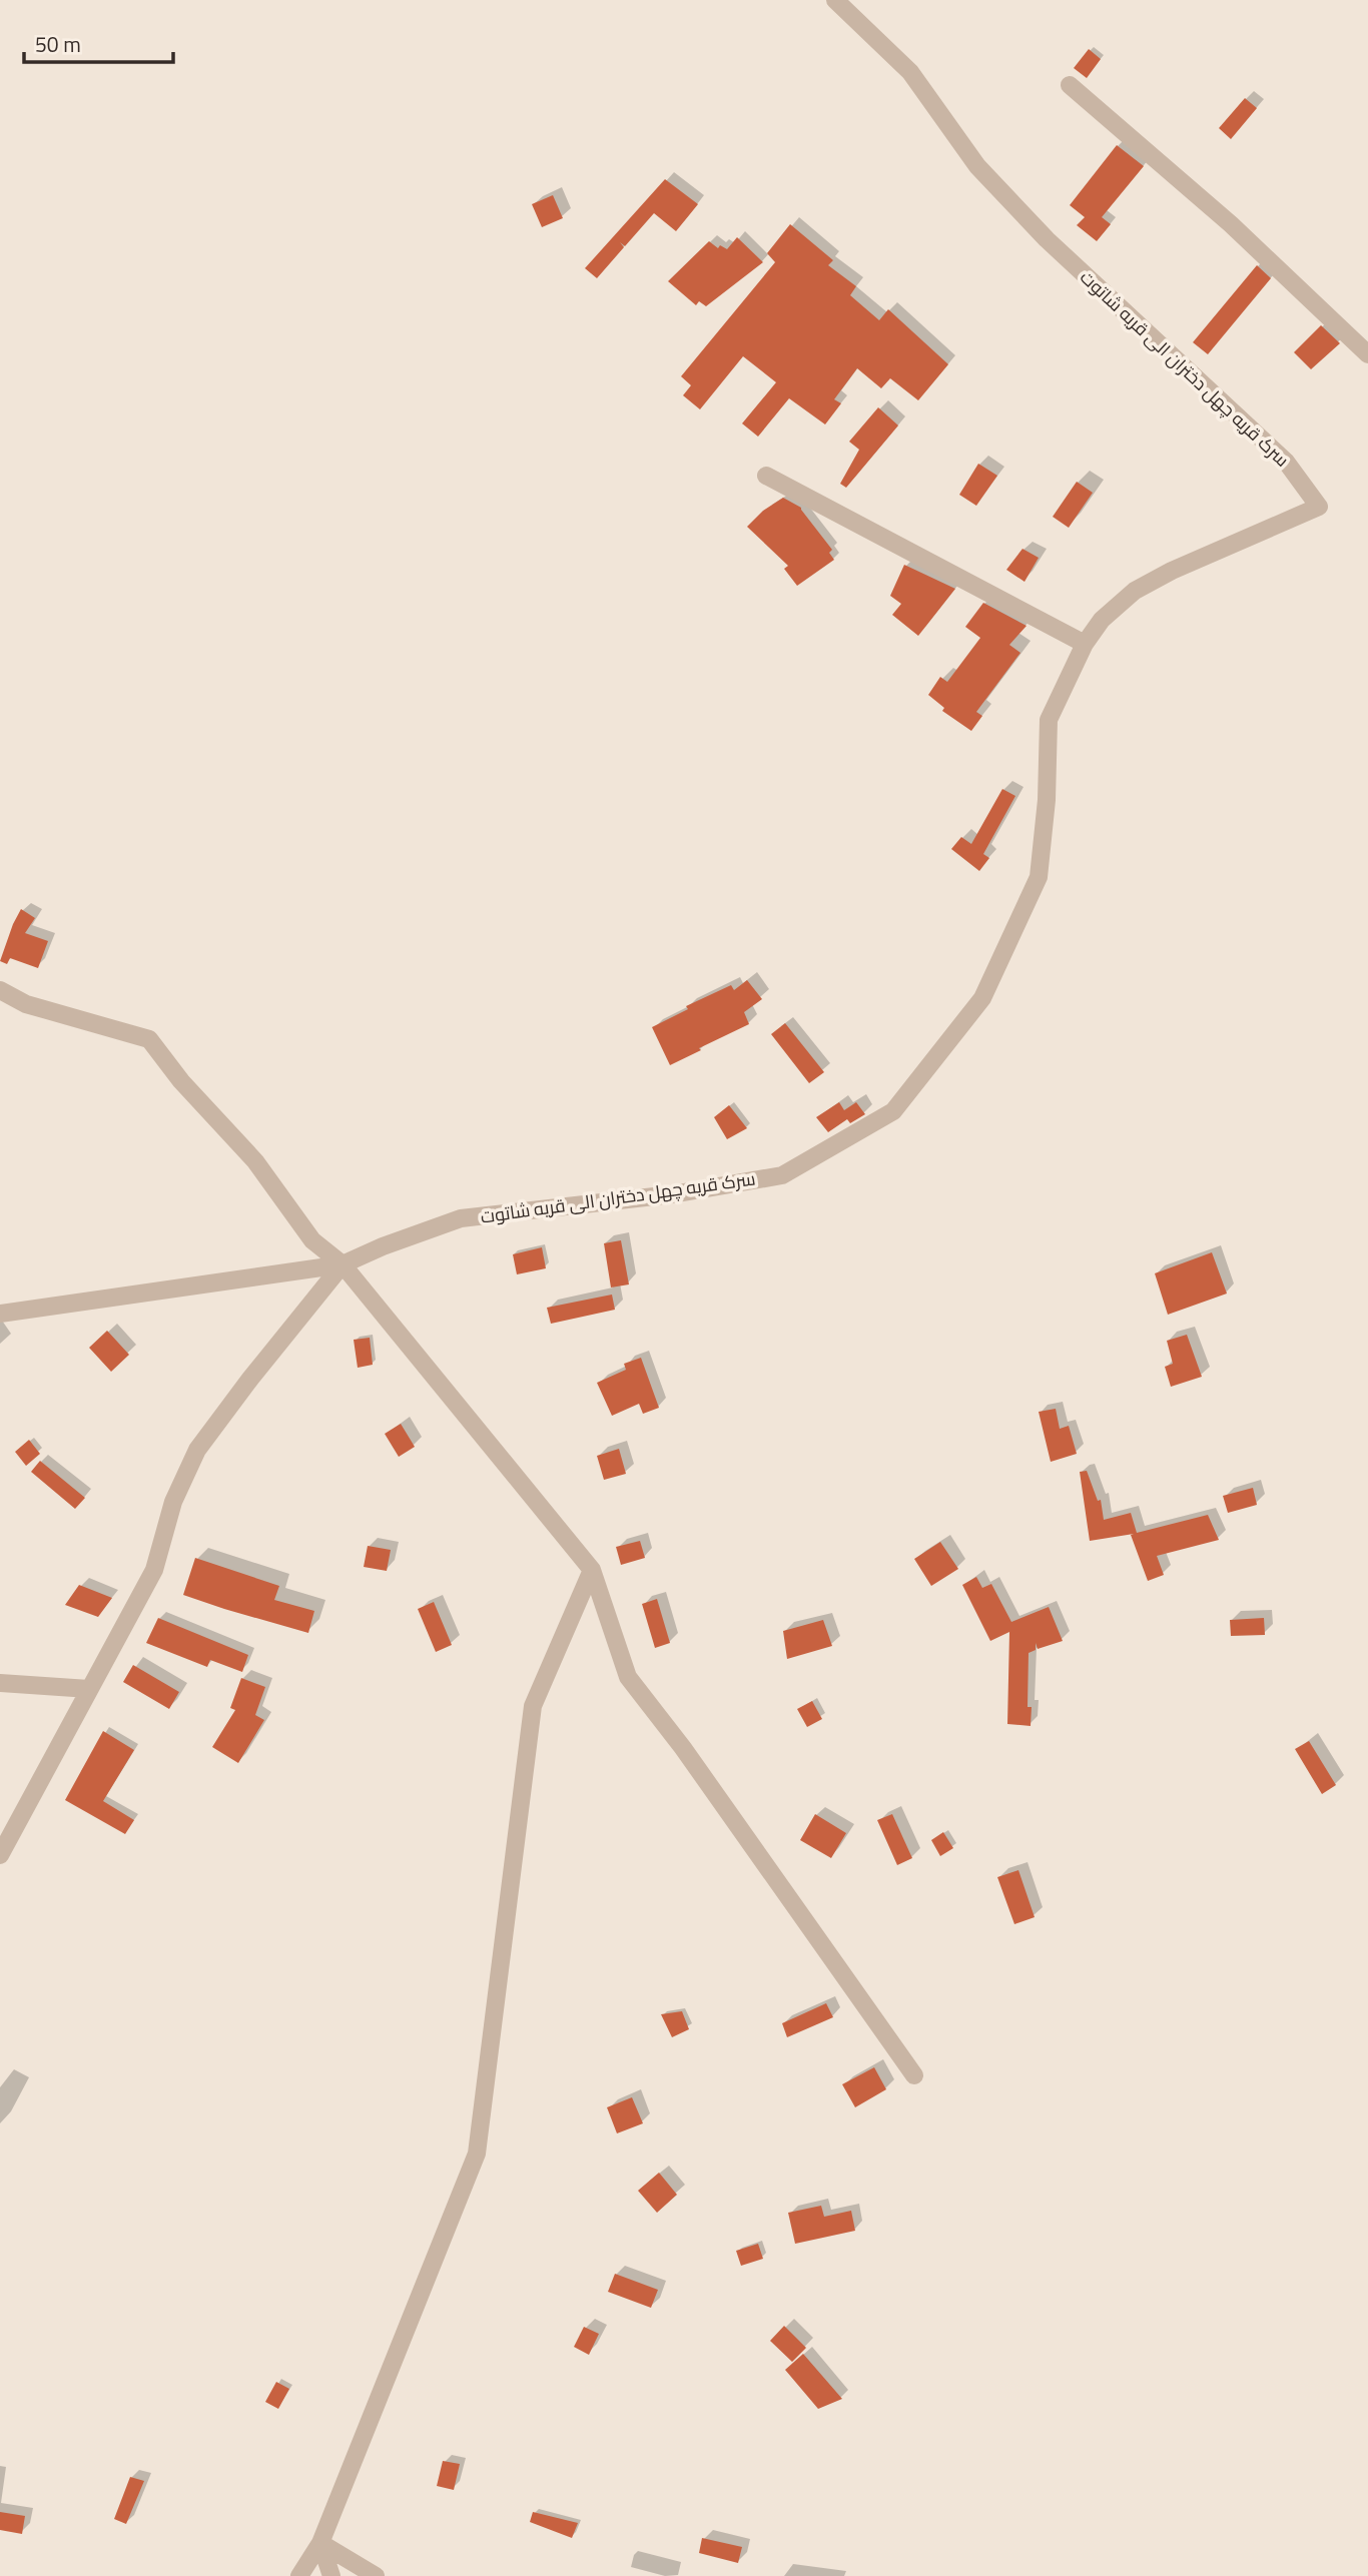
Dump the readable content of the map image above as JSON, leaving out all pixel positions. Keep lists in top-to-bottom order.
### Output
{
  "streets": {
    "street": ["سرک قریه چهل دختران الی قریه شاتوت"]
  },
  "scale_bar": "50 m"
}
